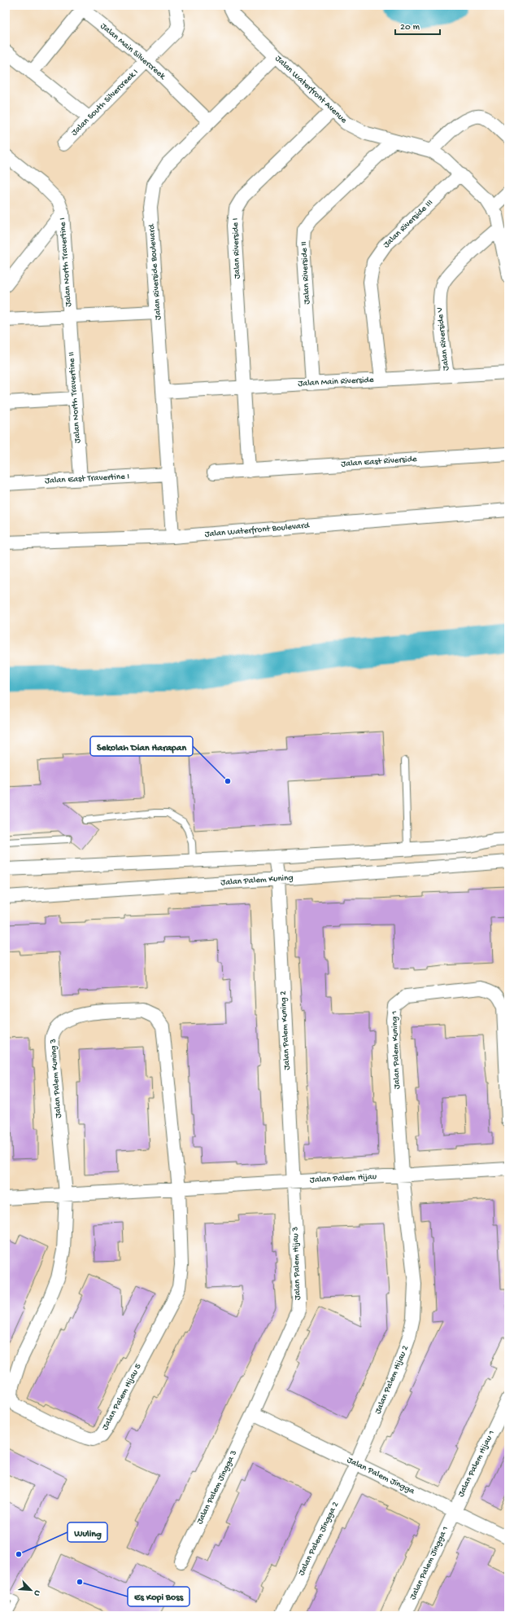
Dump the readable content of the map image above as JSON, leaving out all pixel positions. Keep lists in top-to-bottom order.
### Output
{
  "streets": {
    "street": [
      "Jalan Main Silvercreek",
      "Jalan Waterfront Avenue",
      "Jalan South Silvercreek I",
      "Jalan Riverside III",
      "Jalan Riverside I",
      "Jalan North Travertine I",
      "Jalan Riverside Boulevard",
      "Jalan Riverside II",
      "Jalan Riverside V",
      "Jalan Main Riverside",
      "Jalan North Travertine II",
      "Jalan East Riverside",
      "Jalan East Travertine I",
      "Jalan Waterfront Boulevard",
      "Jalan Palem Kuning",
      "Jalan Palem Kuning 2",
      "Jalan Palem Kuning 1",
      "Jalan Palem Kuning 3",
      "Jalan Palem Hijau",
      "Jalan Palem Hijau 3",
      "Jalan Palem Hijau 2",
      "Jalan Palem Hijau 5",
      "Jalan Palem Hijau 1",
      "Jalan Palem Jingga",
      "Jalan Palem Jingga 3",
      "Jalan Palem Jingga 2",
      "Jalan Palem Jingga 1"
    ]
  },
  "crossings": [
    ["Jalan Main Silvercreek", "Jalan South Silvercreek I"],
    ["Jalan Main Silvercreek", "Jalan Riverside Boulevard"],
    ["Jalan Waterfront Avenue", "Jalan Riverside III"],
    ["Jalan Waterfront Avenue", "Jalan Riverside I"],
    ["Jalan Waterfront Avenue", "Jalan Riverside Boulevard"],
    ["Jalan Waterfront Avenue", "Jalan Riverside II"],
    ["Jalan Waterfront Avenue", "Jalan Riverside V"],
    ["Jalan Riverside III", "Jalan Main Riverside"],
    ["Jalan Riverside I", "Jalan Main Riverside"],
    ["Jalan North Travertine I", "Jalan North Travertine II"],
    ["Jalan Riverside Boulevard", "Jalan Main Riverside"],
    ["Jalan Riverside Boulevard", "Jalan East Travertine I"],
    ["Jalan Riverside Boulevard", "Jalan Waterfront Boulevard"],
    ["Jalan Riverside II", "Jalan Main Riverside"],
    ["Jalan Riverside V", "Jalan Main Riverside"],
    ["Jalan North Travertine II", "Jalan East Travertine I"],
    ["Jalan Palem Kuning", "Jalan Palem Kuning 2"],
    ["Jalan Palem Kuning 2", "Jalan Palem Hijau"],
    ["Jalan Palem Kuning 2", "Jalan Palem Hijau 3"],
    ["Jalan Palem Kuning 1", "Jalan Palem Hijau"],
    ["Jalan Palem Kuning 1", "Jalan Palem Hijau 2"],
    ["Jalan Palem Kuning 3", "Jalan Palem Hijau"],
    ["Jalan Palem Kuning 3", "Jalan Palem Hijau 5"],
    ["Jalan Palem Hijau", "Jalan Palem Hijau 3"],
    ["Jalan Palem Hijau", "Jalan Palem Hijau 2"],
    ["Jalan Palem Hijau", "Jalan Palem Hijau 5"],
    ["Jalan Palem Hijau 3", "Jalan Palem Jingga"],
    ["Jalan Palem Hijau 3", "Jalan Palem Jingga 3"],
    ["Jalan Palem Hijau 2", "Jalan Palem Jingga"],
    ["Jalan Palem Hijau 2", "Jalan Palem Jingga 2"],
    ["Jalan Palem Hijau 1", "Jalan Palem Jingga"],
    ["Jalan Palem Hijau 1", "Jalan Palem Jingga 1"],
    ["Jalan Palem Jingga", "Jalan Palem Jingga 3"],
    ["Jalan Palem Jingga", "Jalan Palem Jingga 2"],
    ["Jalan Palem Jingga", "Jalan Palem Jingga 1"]
  ],
  "places": ["Sekolah Dian Harapan", "Wuling", "Es Kopi Boss"],
  "scale_bar": "20 m",
  "north": "bottom right"
}
